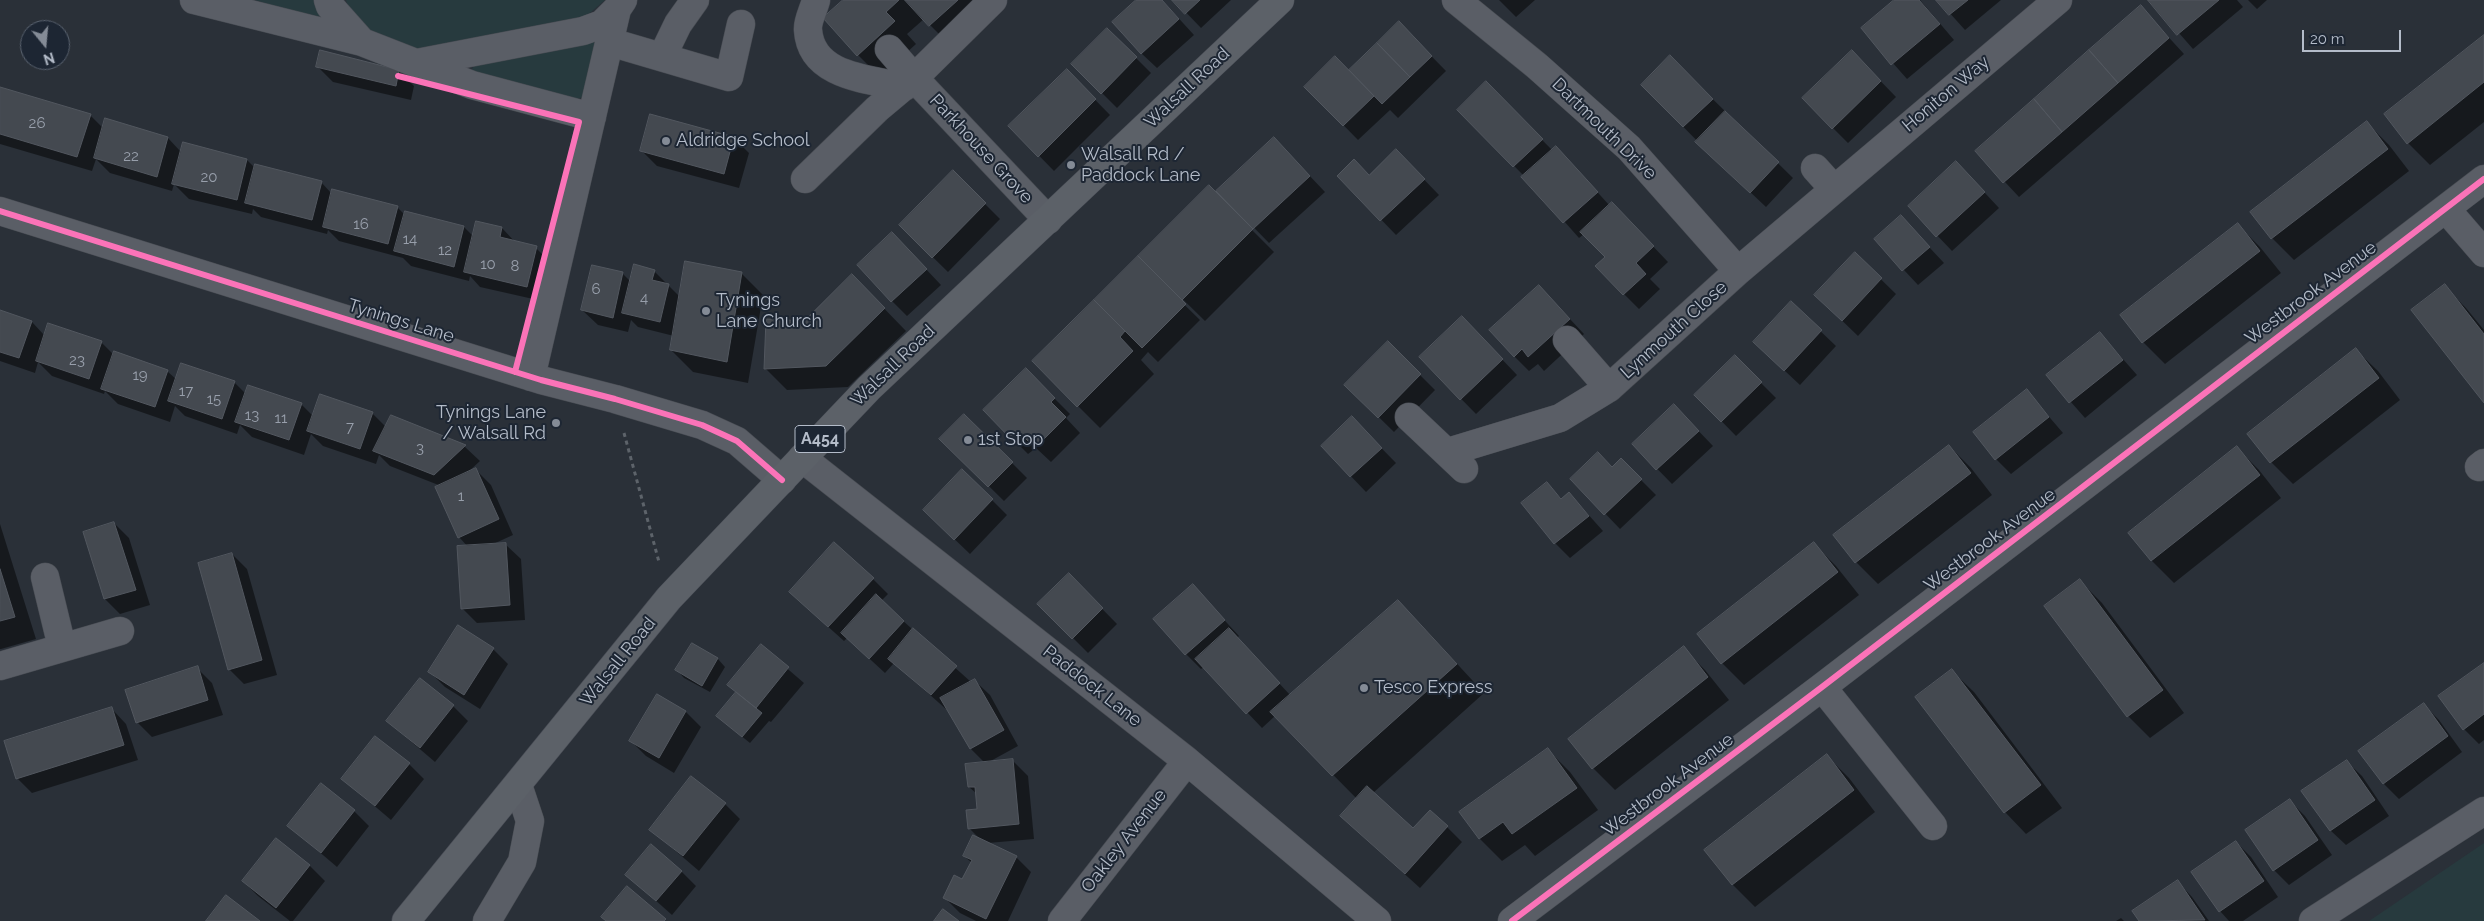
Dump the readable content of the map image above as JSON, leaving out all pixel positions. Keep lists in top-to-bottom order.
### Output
{
  "streets": {
    "main road": ["Walsall Road", "A454"],
    "street": [
      "Honiton Way",
      "Dartmouth Drive",
      "Parkhouse Grove",
      "Westbrook Avenue",
      "Tynings Lane",
      "Lynmouth Close",
      "Paddock Lane",
      "Oakley Avenue"
    ]
  },
  "crossings": [
    ["Walsall Road", "Parkhouse Grove"],
    ["Walsall Road", "Tynings Lane"],
    ["Walsall Road", "Paddock Lane"],
    ["Honiton Way", "Dartmouth Drive"],
    ["Honiton Way", "Lynmouth Close"],
    ["Dartmouth Drive", "Lynmouth Close"],
    ["Paddock Lane", "Oakley Avenue"]
  ],
  "places": [
    "Aldridge School",
    "Walsall Rd / Paddock Lane",
    "Tynings Lane Church",
    "Tynings Lane / Walsall Rd",
    "1st Stop",
    "Tesco Express"
  ],
  "house_numbers": [
    "26",
    "22",
    "20",
    "16",
    "14",
    "12",
    "10",
    "8",
    "6",
    "4",
    "23",
    "19",
    "17",
    "15",
    "13",
    "11",
    "7",
    "3",
    "1"
  ],
  "scale_bar": "20 m",
  "north": "bottom"
}
